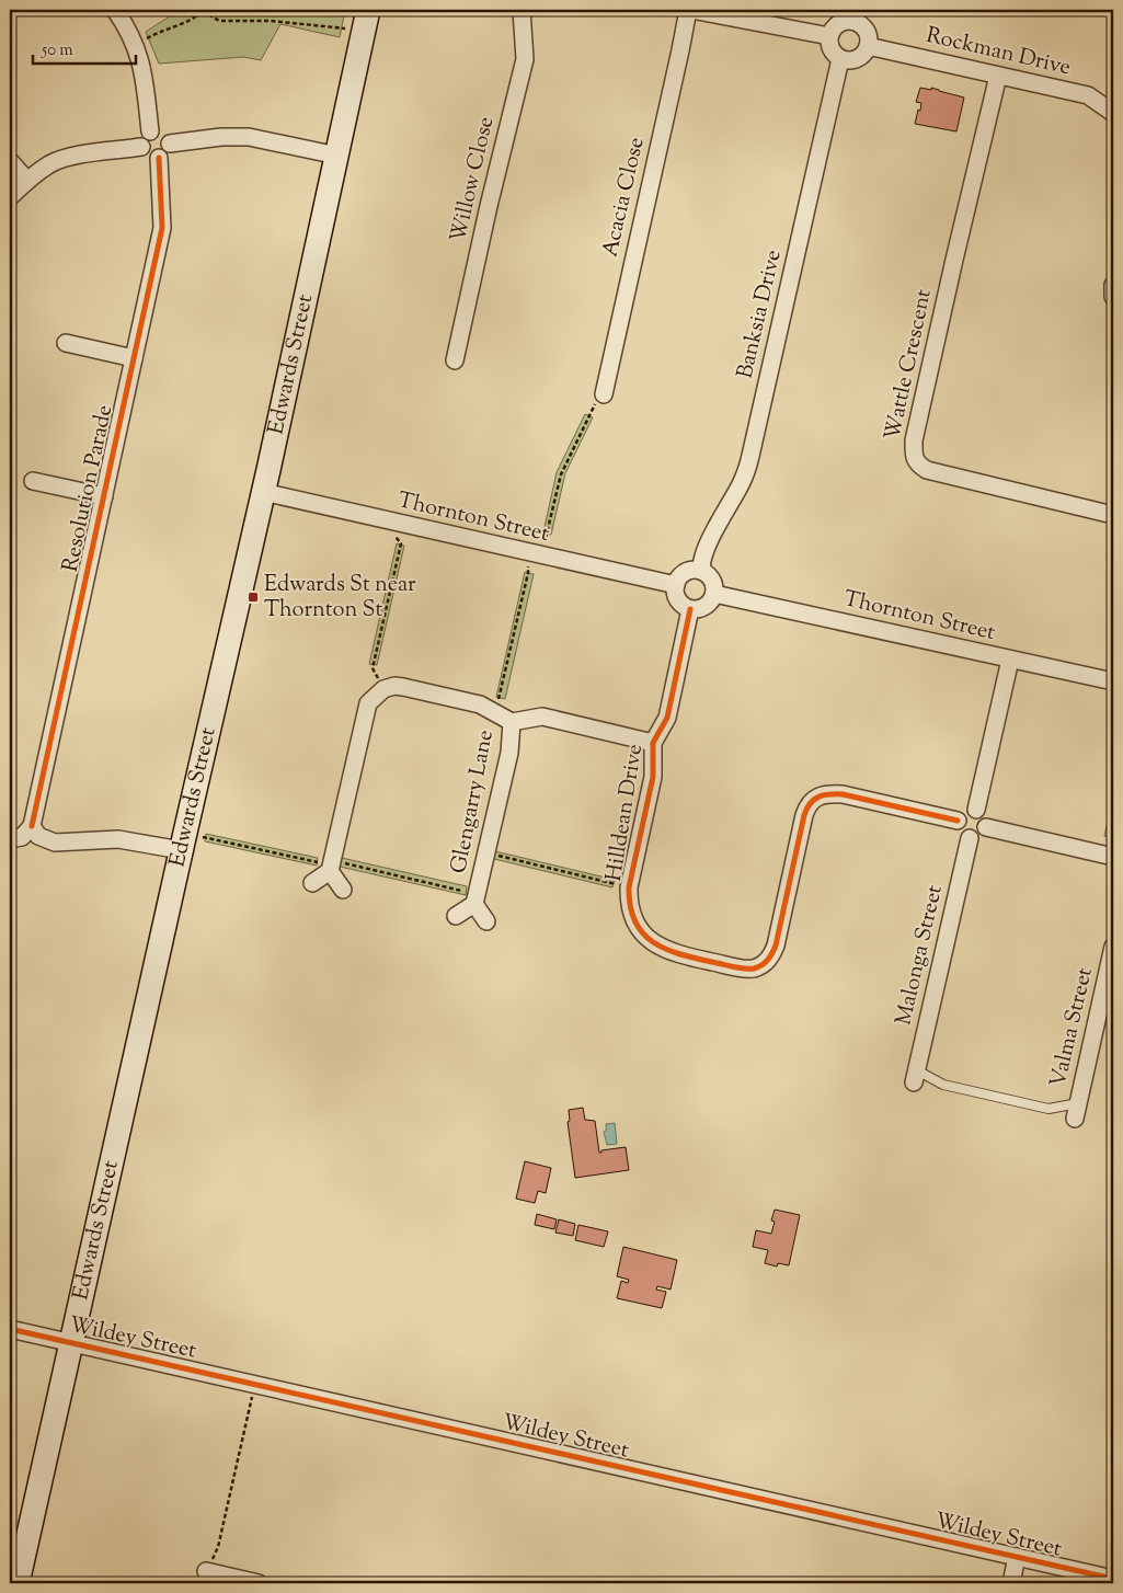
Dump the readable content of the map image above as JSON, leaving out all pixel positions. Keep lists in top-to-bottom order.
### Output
{
  "streets": {
    "main road": ["Edwards Street"],
    "street": [
      "Rockman Drive",
      "Willow Close",
      "Acacia Close",
      "Banksia Drive",
      "Wattle Crescent",
      "Resolution Parade",
      "Thornton Street",
      "Glengarry Lane",
      "Hilldean Drive",
      "Malonga Street",
      "Valma Street",
      "Wildey Street"
    ]
  },
  "crossings": [
    ["Rockman Drive", "Banksia Drive"],
    ["Rockman Drive", "Wattle Crescent"],
    ["Banksia Drive", "Thornton Street"],
    ["Banksia Drive", "Hilldean Drive"],
    ["Edwards Street", "Thornton Street"],
    ["Edwards Street", "Wildey Street"],
    ["Thornton Street", "Hilldean Drive"],
    ["Glengarry Lane", "Hilldean Drive"],
    ["Hilldean Drive", "Malonga Street"]
  ],
  "places": {
    "transit": ["Edwards St near Thornton St"]
  },
  "scale_bar": "50 m"
}
